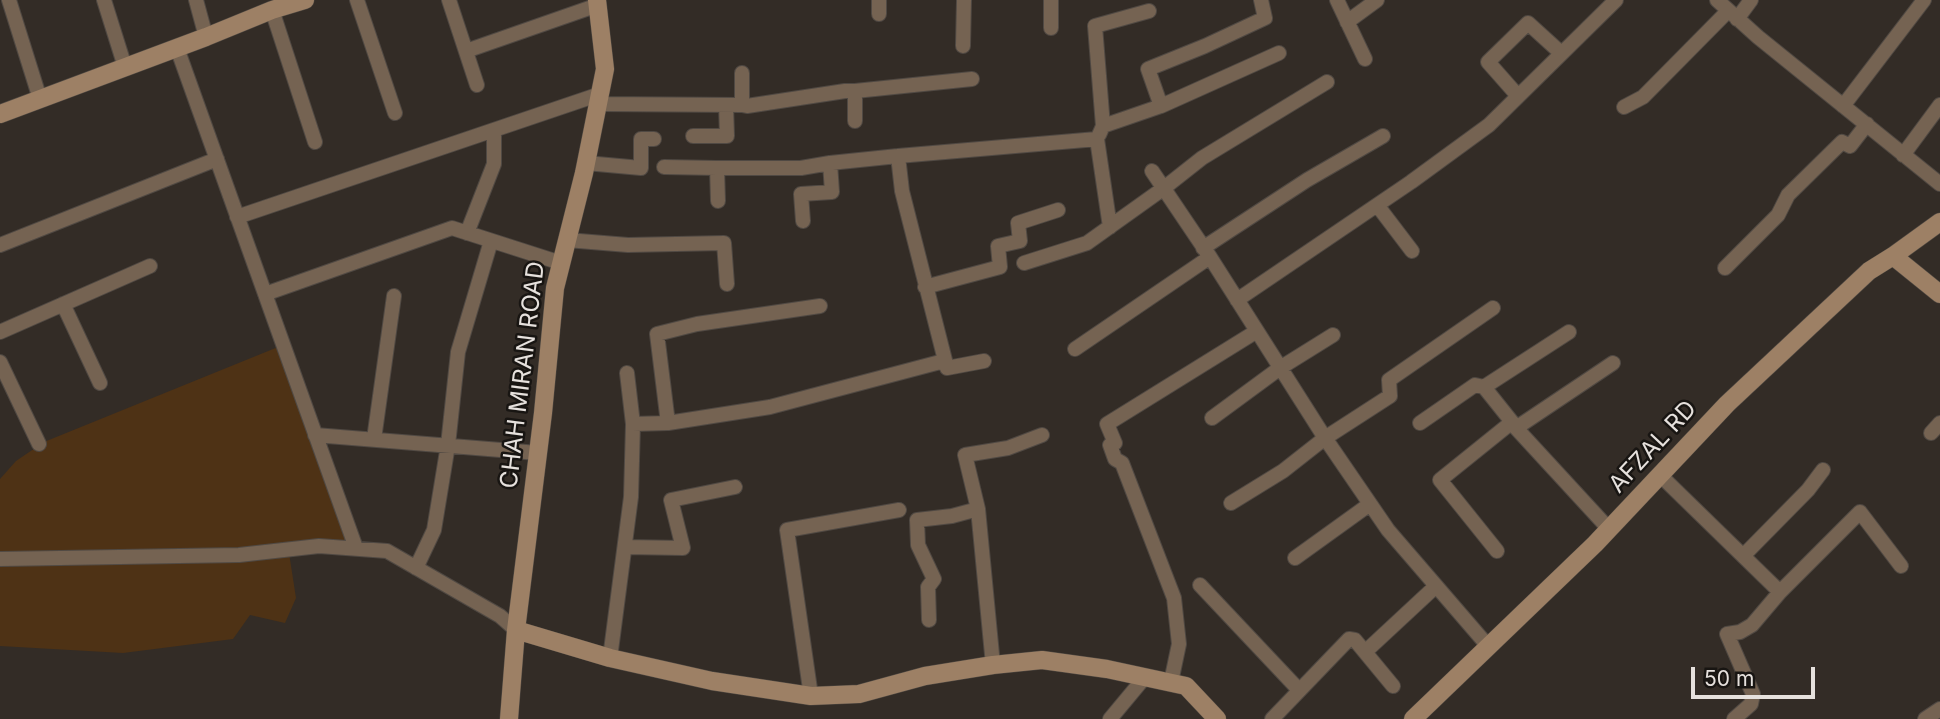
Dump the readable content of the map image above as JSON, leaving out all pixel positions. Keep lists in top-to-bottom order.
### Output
{
  "streets": {
    "street": ["CHAH MIRAN ROAD", "AFZAL RD"]
  },
  "scale_bar": "50 m"
}
